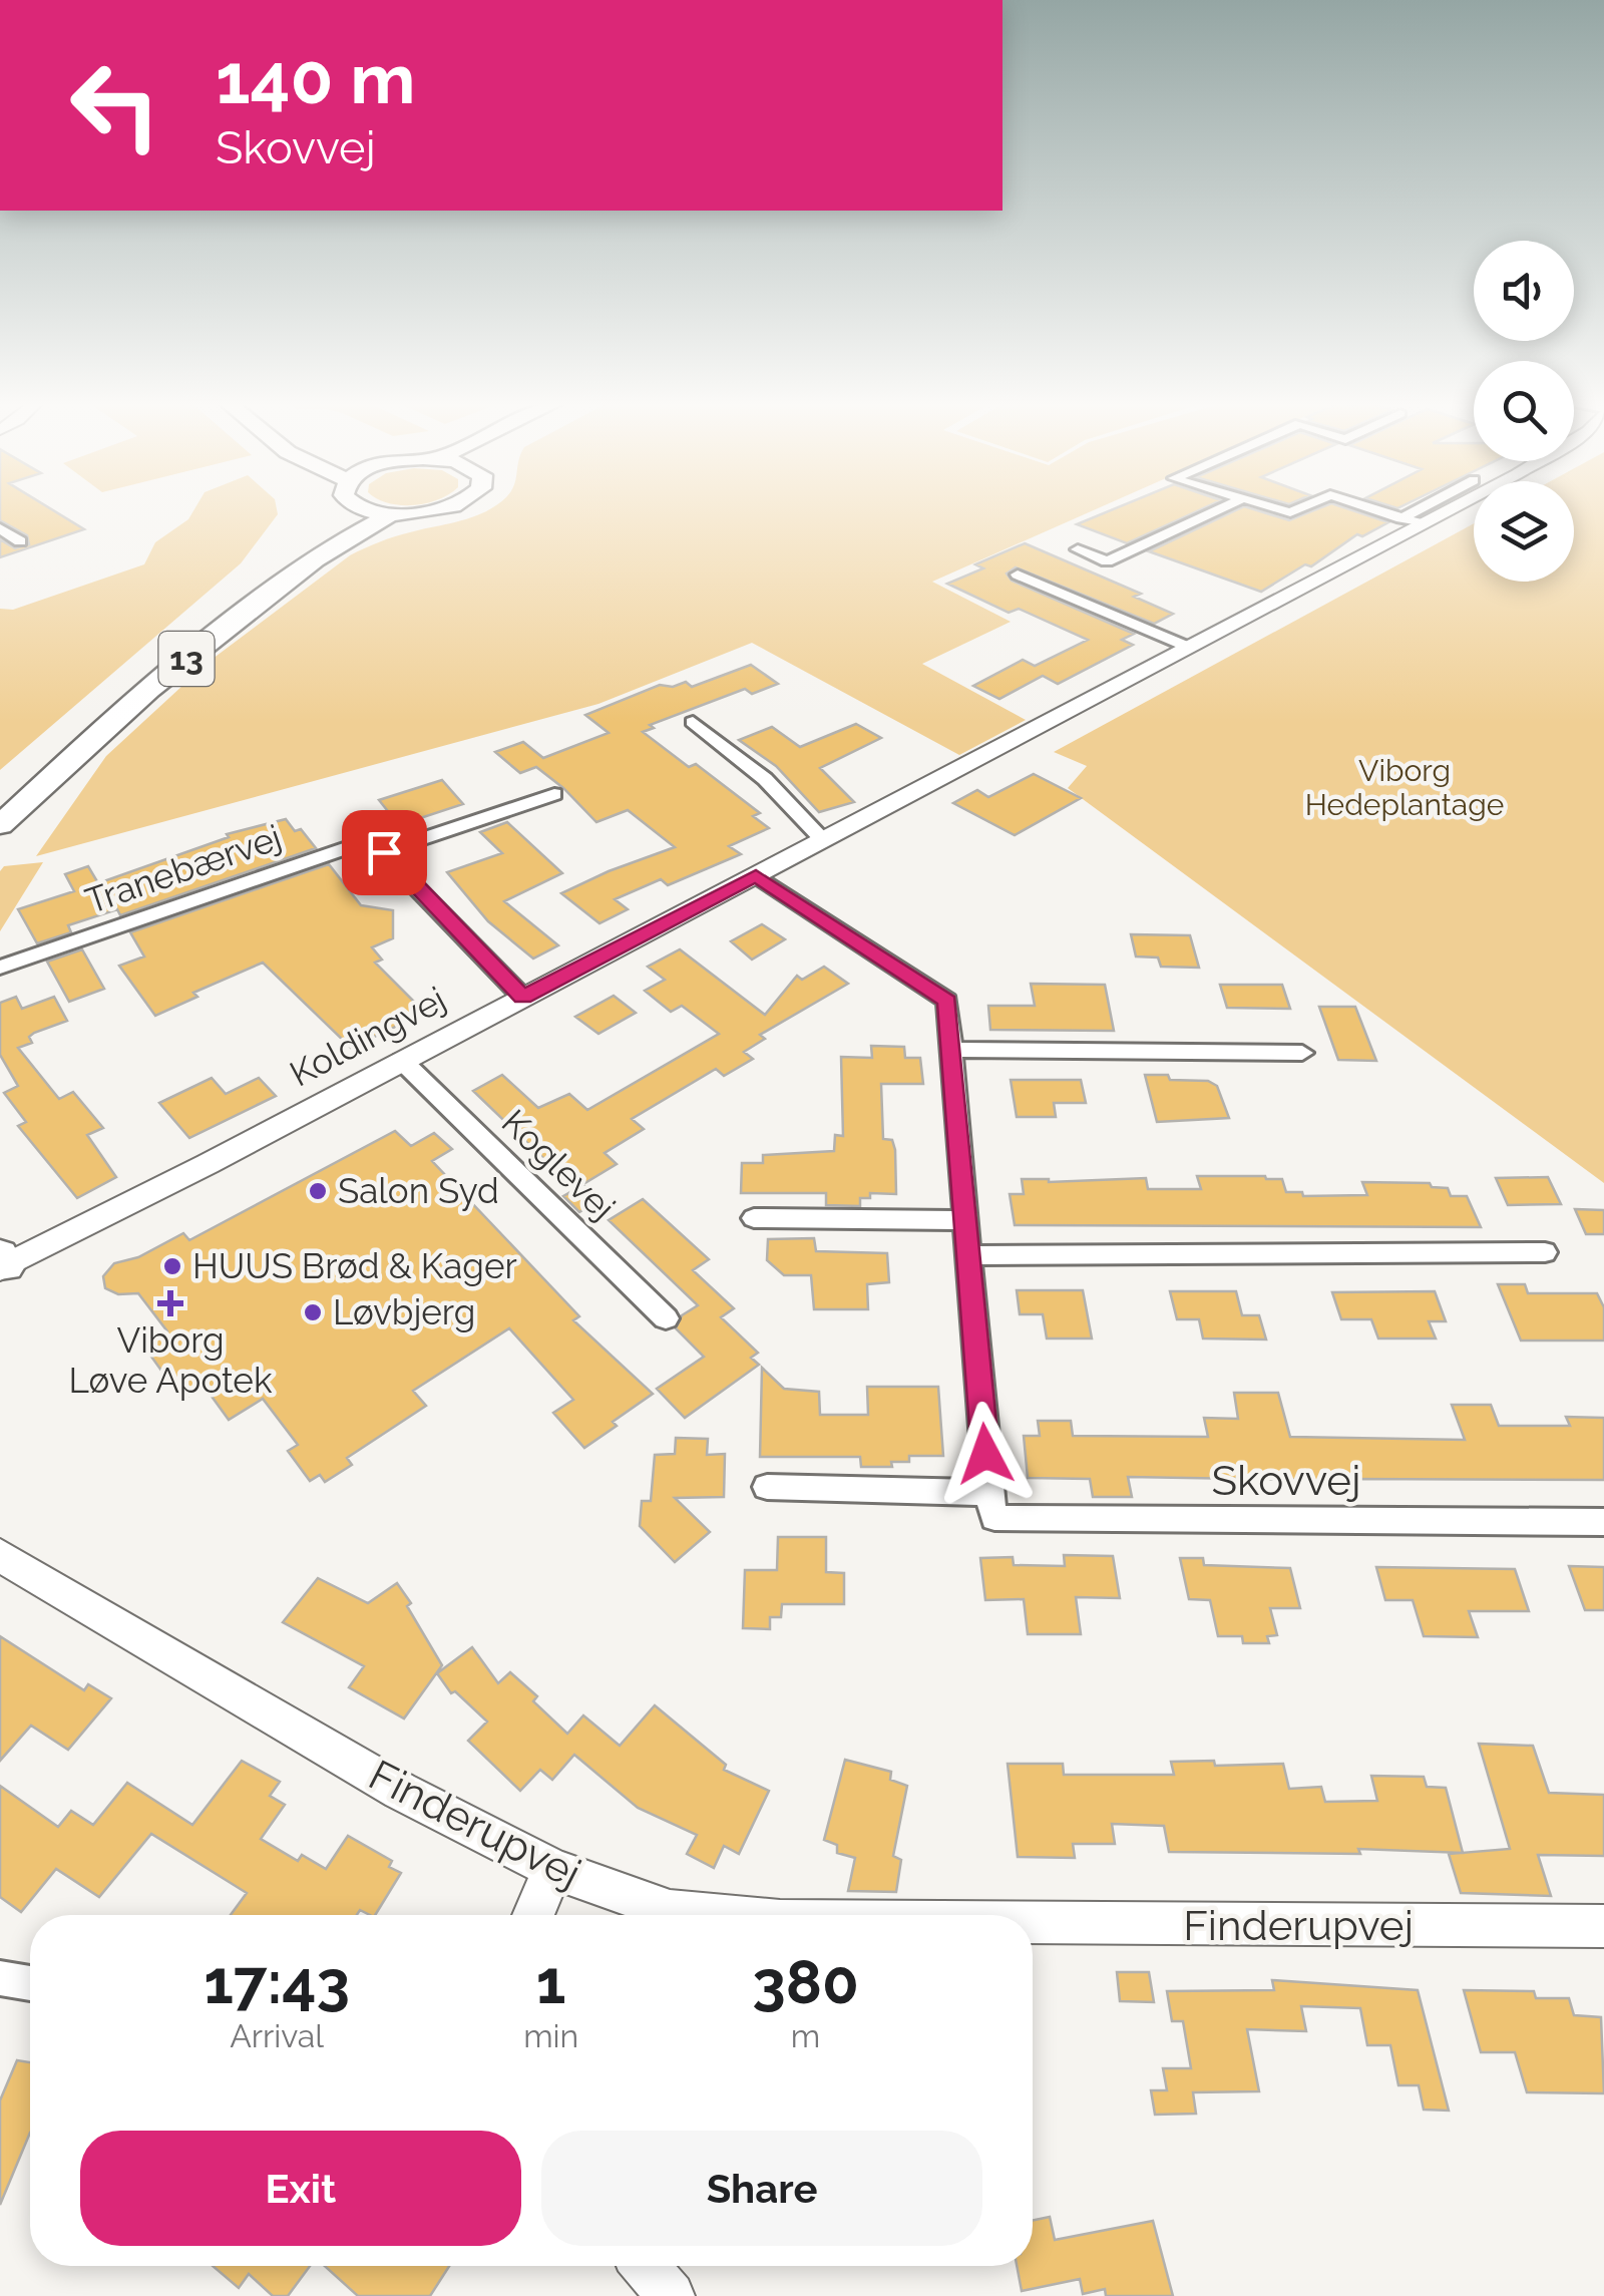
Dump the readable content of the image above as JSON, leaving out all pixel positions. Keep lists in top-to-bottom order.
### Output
{
  "streets": {
    "main road": ["13"],
    "street": [
      "Tranebærvej",
      "Koldingvej",
      "Koglevej",
      "Skovvej",
      "Finderupvej"
    ]
  },
  "crossings": [
    ["Koldingvej", "Koglevej"]
  ],
  "parks": ["Viborg Hedeplantage"],
  "places": {
    "other": ["Salon Syd", "HUUS Brød & Kager", "Løvbjerg"],
    "health": ["Viborg Løve Apotek"]
  },
  "page": {
    "turn": ["140 m", "Skovvej"],
    "eta": [
      "17:43",
      "Arrival",
      "1",
      "min",
      "380",
      "m"
    ],
    "buttons": ["Exit", "Share"]
  }
}
